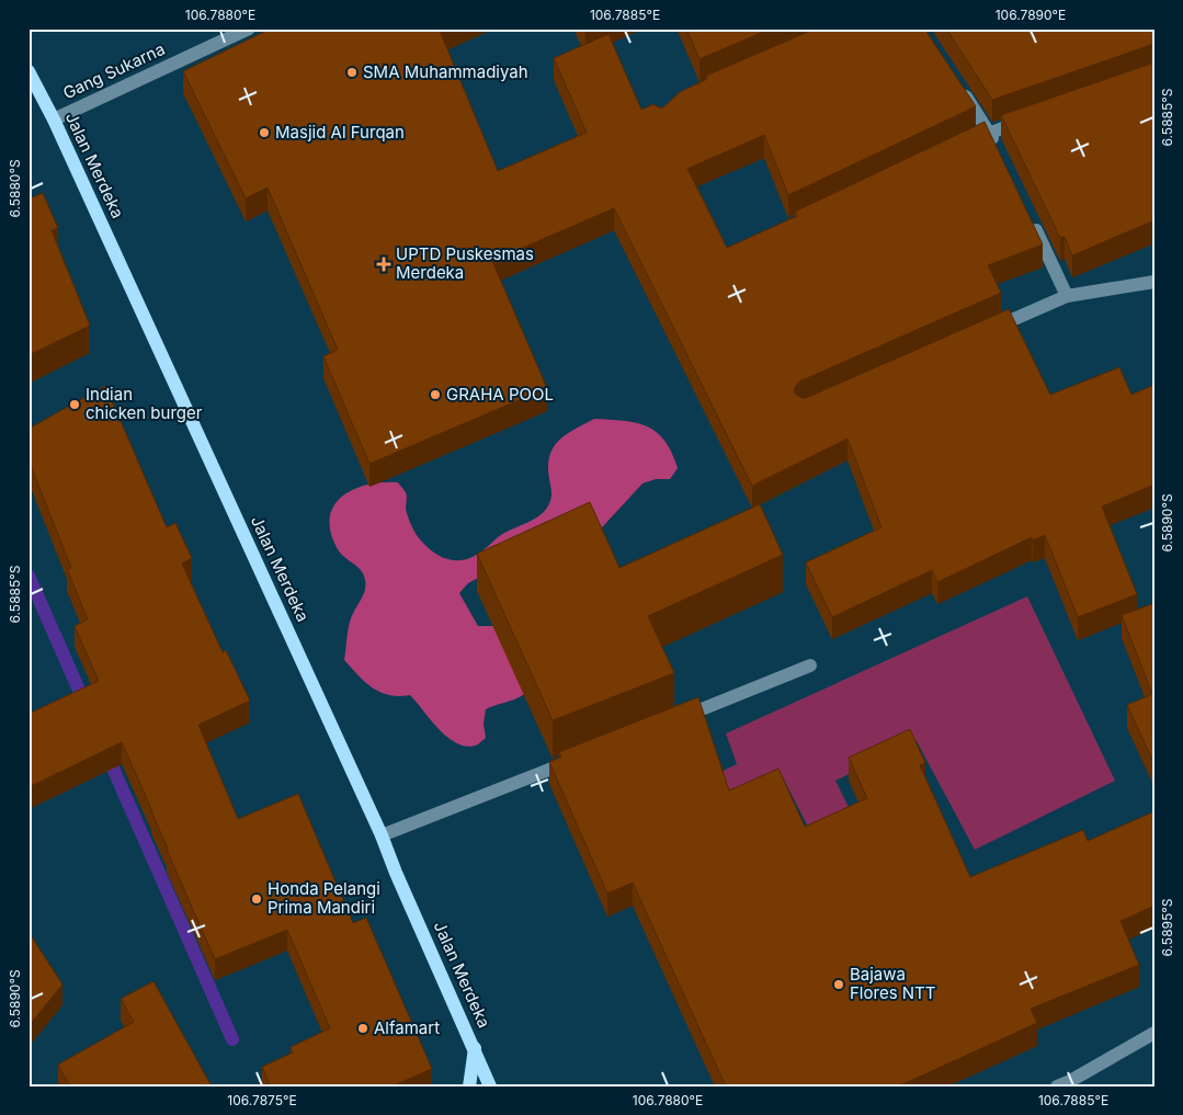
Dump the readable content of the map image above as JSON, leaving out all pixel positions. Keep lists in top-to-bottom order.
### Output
{
  "streets": {
    "main road": ["Jalan Merdeka"],
    "street": ["Gang Sukarna"]
  },
  "crossings": [
    ["Gang Sukarna", "Jalan Merdeka"]
  ],
  "places": {
    "other": [
      "SMA Muhammadiyah",
      "Masjid Al Furqan",
      "GRAHA POOL",
      "Indian chicken burger",
      "Honda Pelangi Prima Mandiri",
      "Bajawa Flores NTT",
      "Alfamart"
    ],
    "health": ["UPTD Puskesmas Merdeka"]
  },
  "coordinates": [
    "106.7880°E",
    "106.7885°E",
    "106.7890°E",
    "6.5885°S",
    "6.5880°S",
    "6.5890°S",
    "6.5895°S",
    "106.7875°E"
  ]
}
